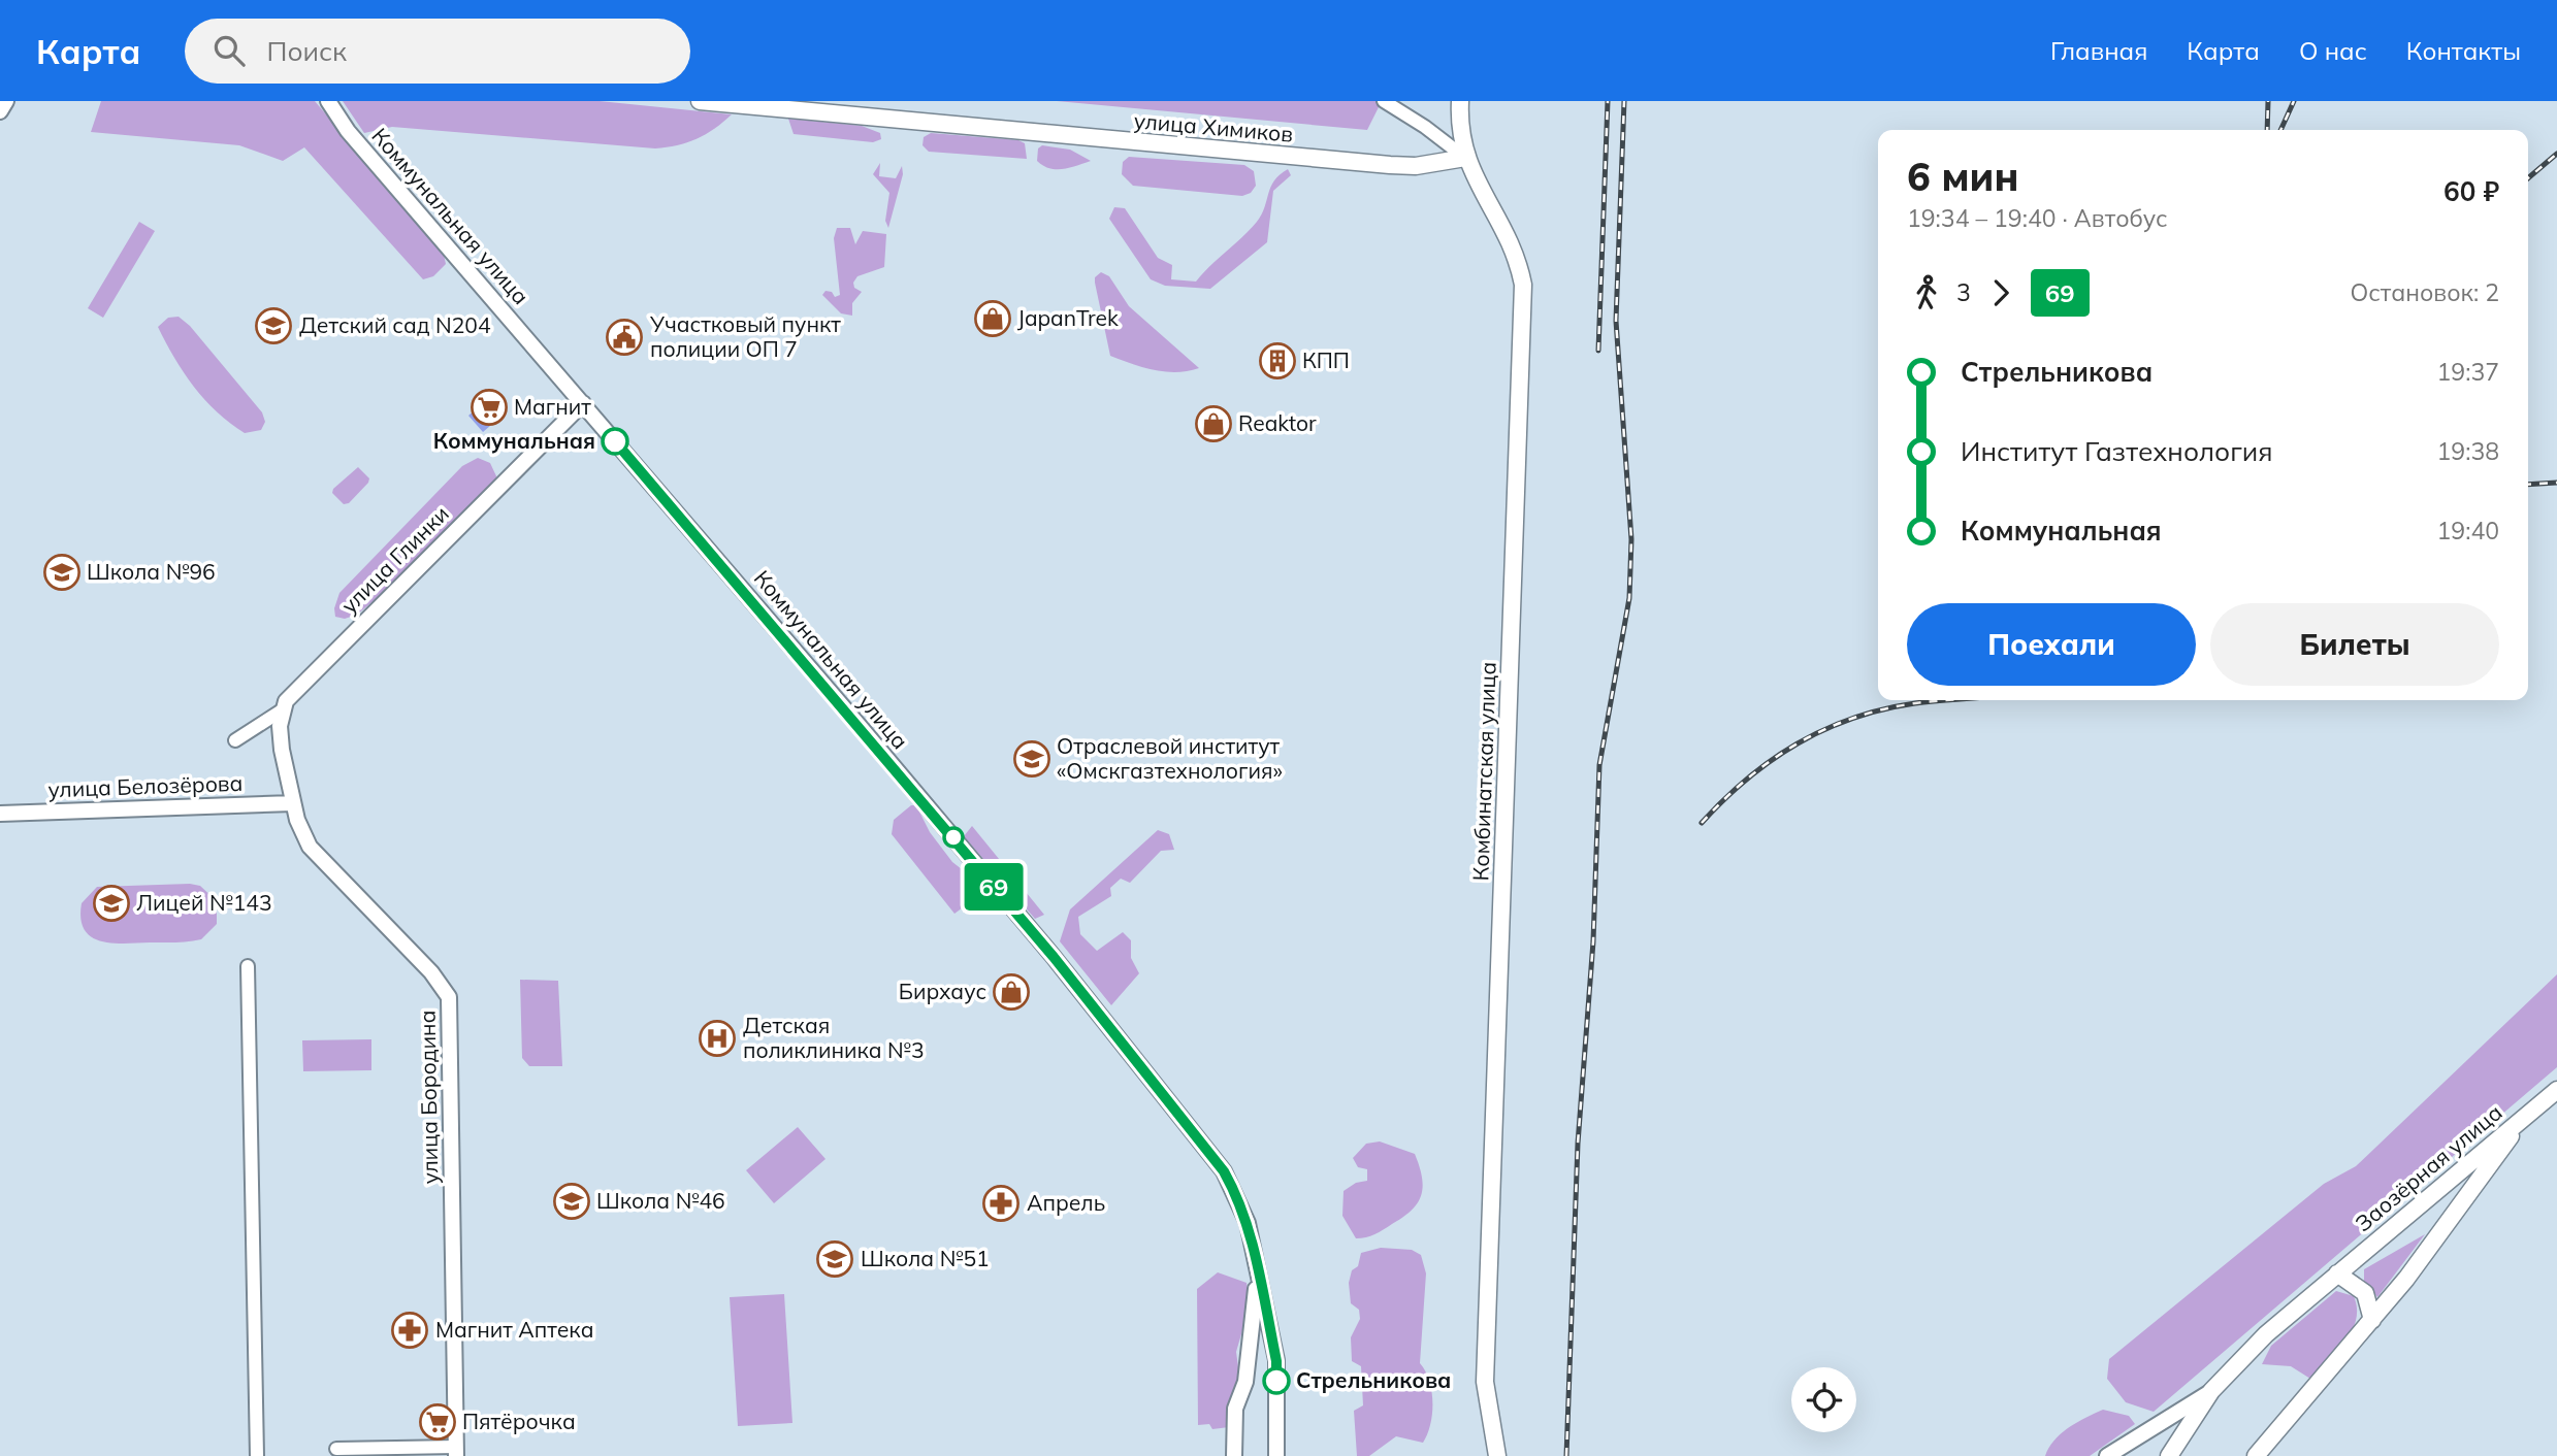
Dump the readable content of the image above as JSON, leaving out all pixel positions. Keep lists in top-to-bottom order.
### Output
{
  "streets": {
    "main road": ["улица Химиков", "Комбинатская улица", "Заозёрная улица"],
    "street": [
      "Коммунальная улица",
      "улица Глинки",
      "улица Белозёрова",
      "улица Бородина"
    ]
  },
  "crossings": [
    ["улица Химиков", "Комбинатская улица"],
    ["Коммунальная улица", "улица Глинки"],
    ["улица Глинки", "улица Бородина"],
    ["улица Белозёрова", "улица Бородина"]
  ],
  "places": {
    "shop": ["JapanTrek", "Reaktor", "Бирхаус"],
    "school or university": [
      "Детский сад N204",
      "Школа №96",
      "Отраслевой институт «Омскгазтехнология»",
      "Лицей №143",
      "Школа №46",
      "Школа №51"
    ],
    "public building": ["Участковый пункт полиции ОП 7"],
    "building": ["КПП"],
    "supermarket": ["Магнит", "Пятёрочка"],
    "other": ["Коммунальная", "Стрельникова"],
    "hospital": ["Детская поликлиника №3"],
    "pharmacy": ["Апрель", "Магнит Аптека"]
  },
  "lines": ["bus line 69"],
  "page": {
    "header": "Карта",
    "search": "Поиск",
    "nav": [
      "Главная",
      "Карта",
      "О нас",
      "Контакты"
    ],
    "on_map": "69",
    "heading": ["6 мин", "19:34 – 19:40 · Автобус", "60 ₽"],
    "legs": ["3", "69", "Остановок: 2"],
    "list": [
      {
        "name": "Стрельникова",
        "value": "19:37"
      },
      {
        "name": "Институт Газтехнология",
        "value": "19:38"
      },
      {
        "name": "Коммунальная",
        "value": "19:40"
      }
    ],
    "buttons": ["Поехали", "Билеты"]
  }
}
